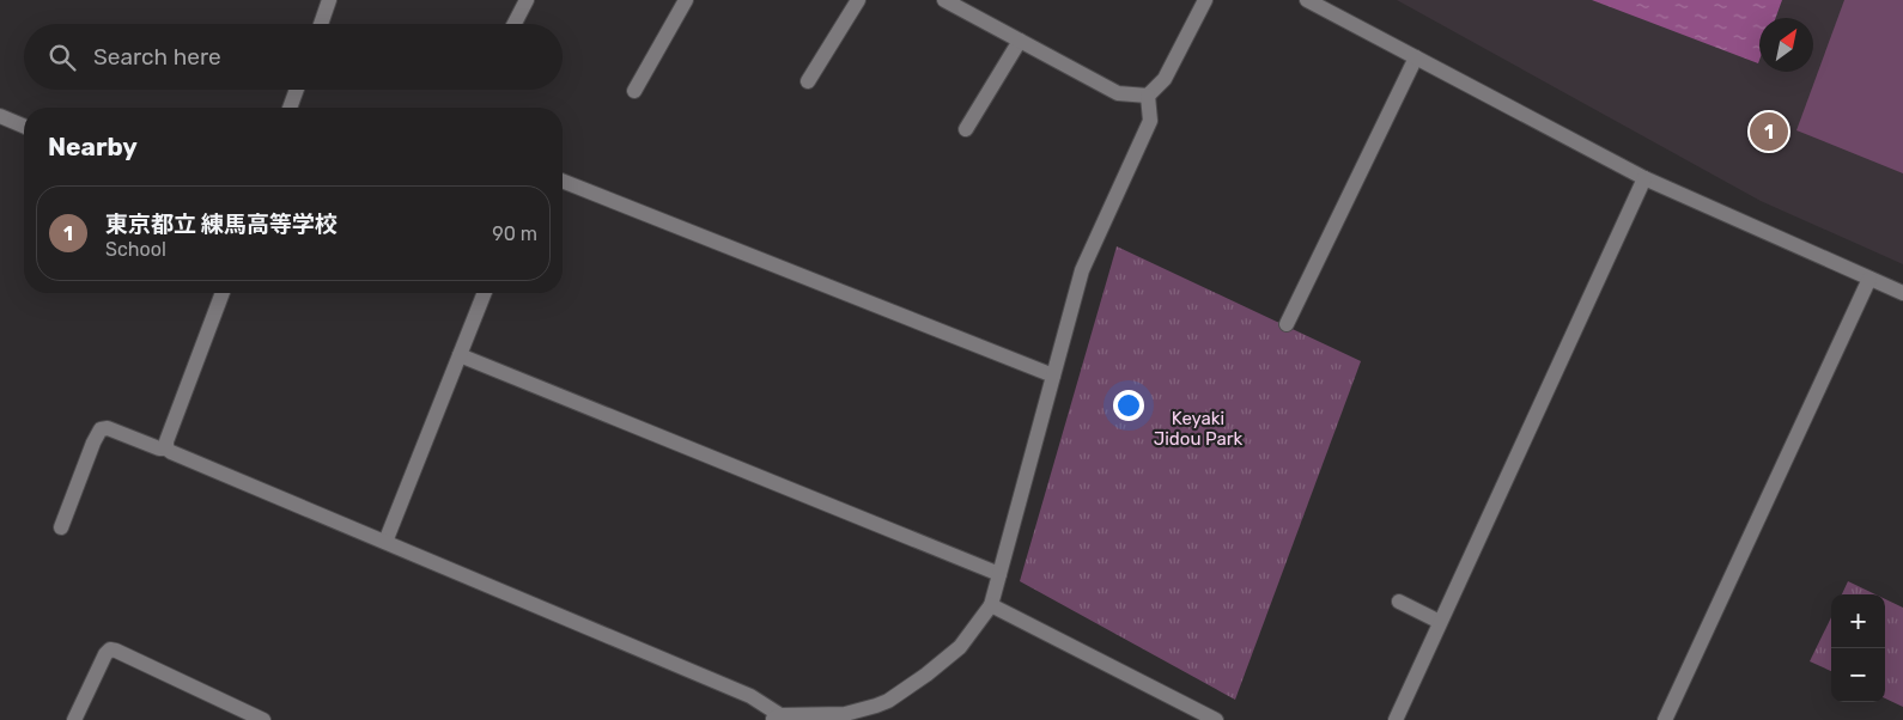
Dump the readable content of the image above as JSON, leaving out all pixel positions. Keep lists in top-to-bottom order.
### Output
{
  "parks": ["Keyaki Jidou Park"],
  "north": "top right",
  "page": {
    "search": "Search here",
    "heading": "Nearby",
    "pins": "1",
    "list": [
      {
        "mark": "1",
        "name": "東京都立 練馬高等学校",
        "note": "School",
        "value": "90 m"
      }
    ],
    "map_buttons": ["+", "−"]
  }
}
